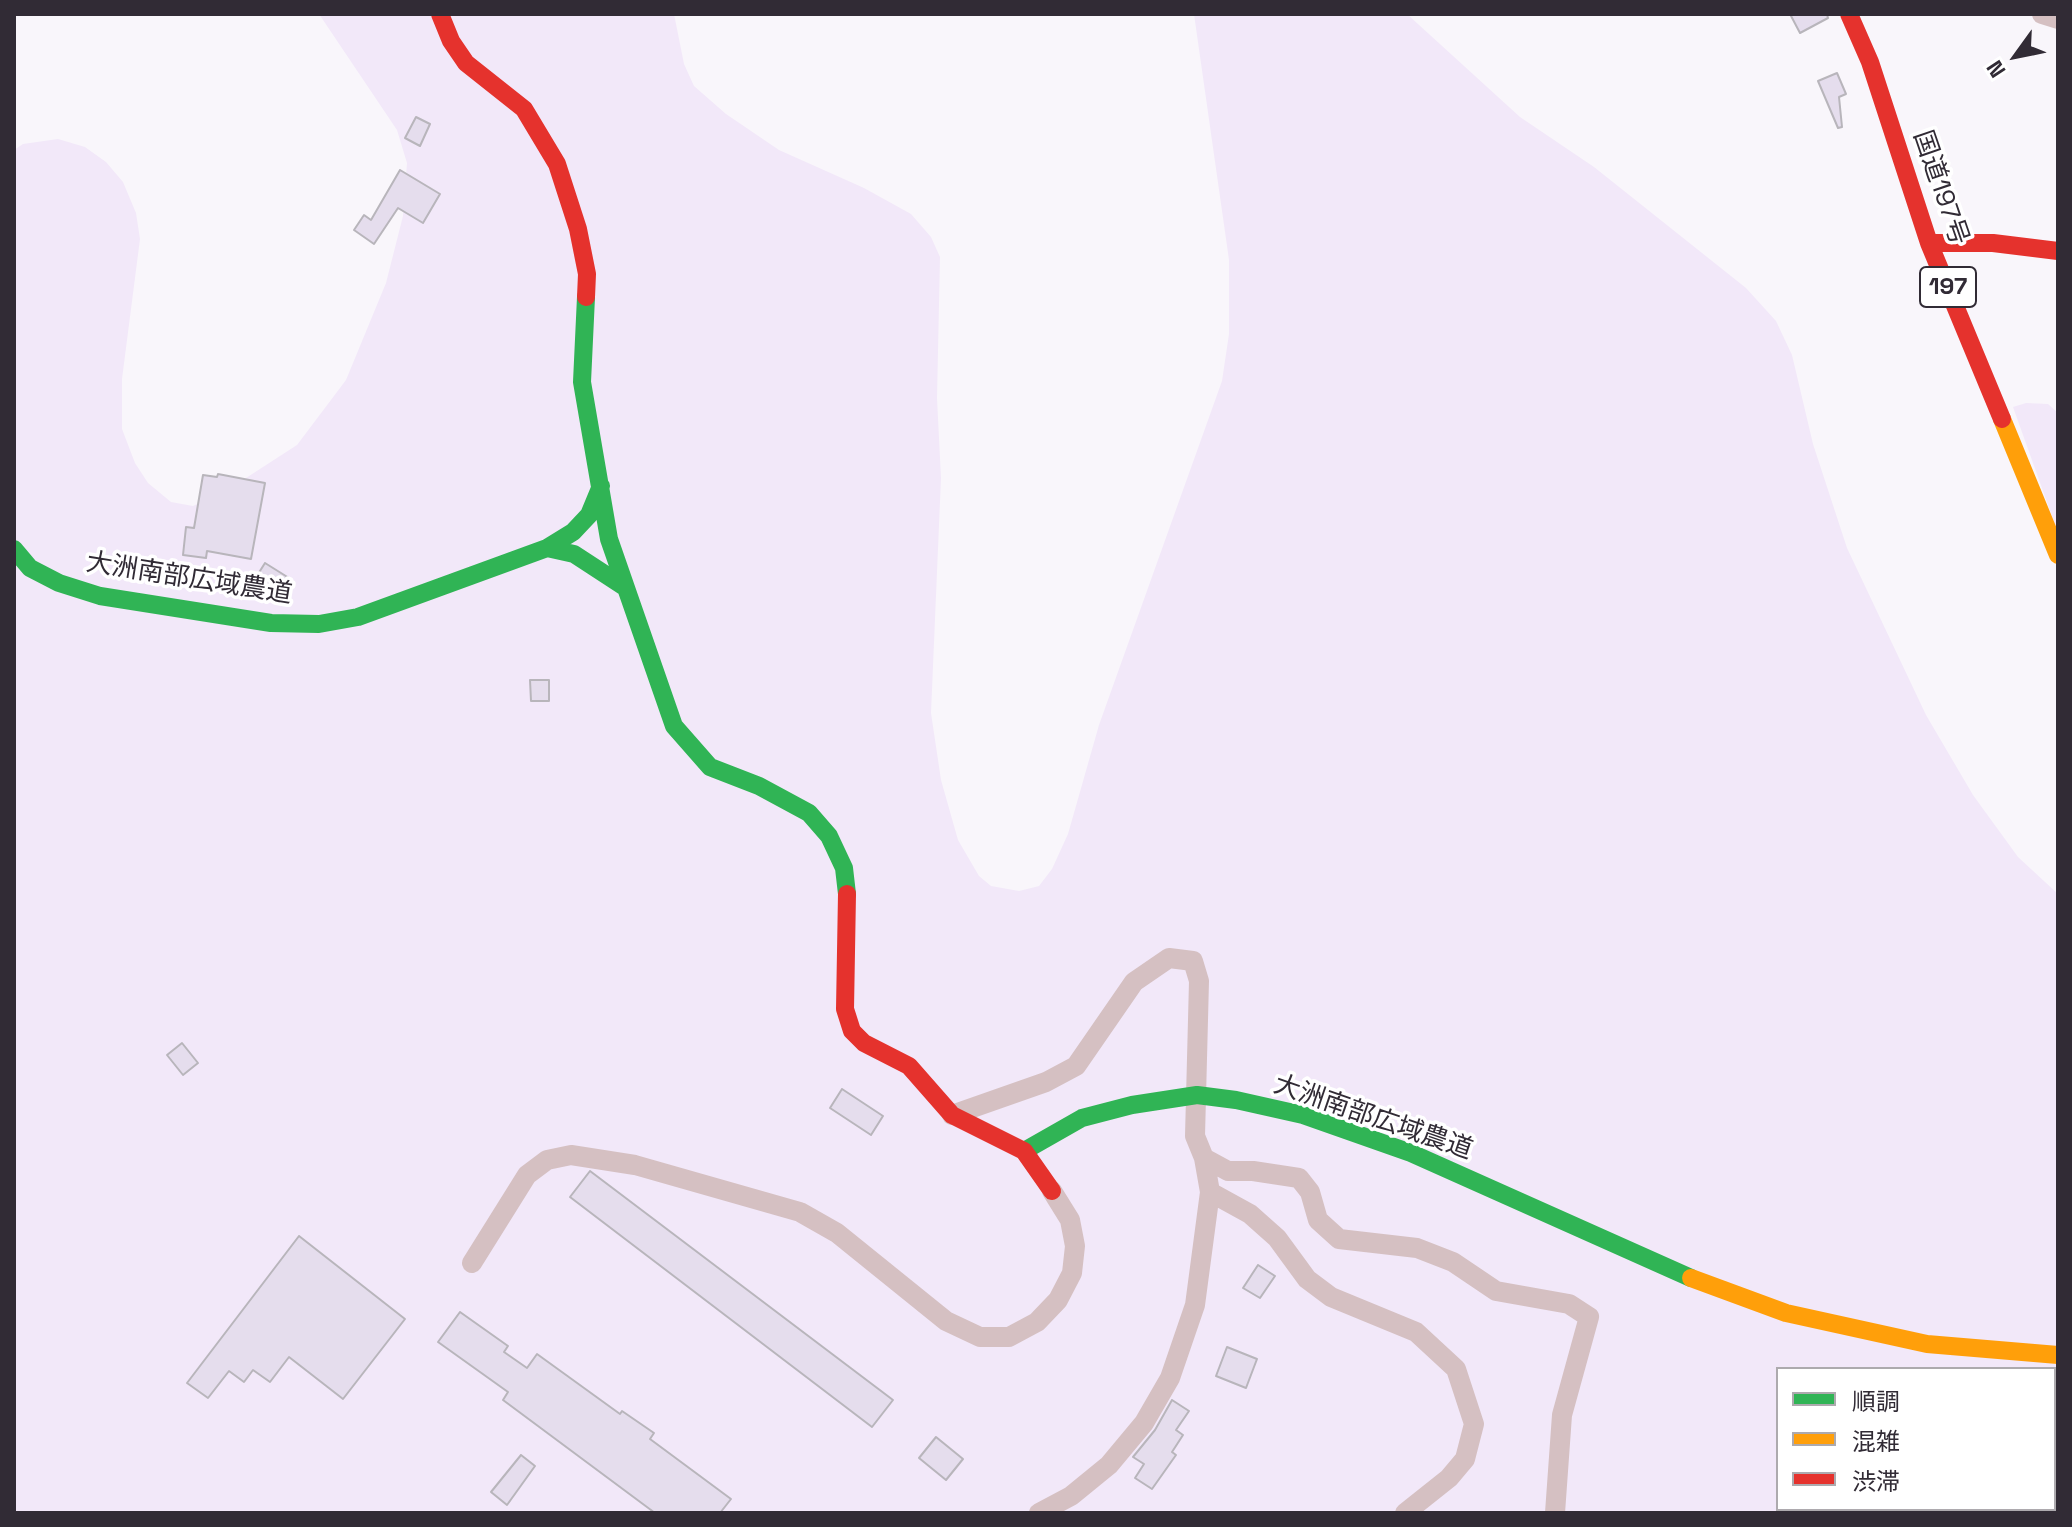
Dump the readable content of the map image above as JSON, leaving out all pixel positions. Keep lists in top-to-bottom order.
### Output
{
  "streets": {
    "main road": ["国道197号", "197", "大洲南部広域農道"]
  },
  "legend": ["順調", "混雑", "渋滞"],
  "north": "bottom left"
}
